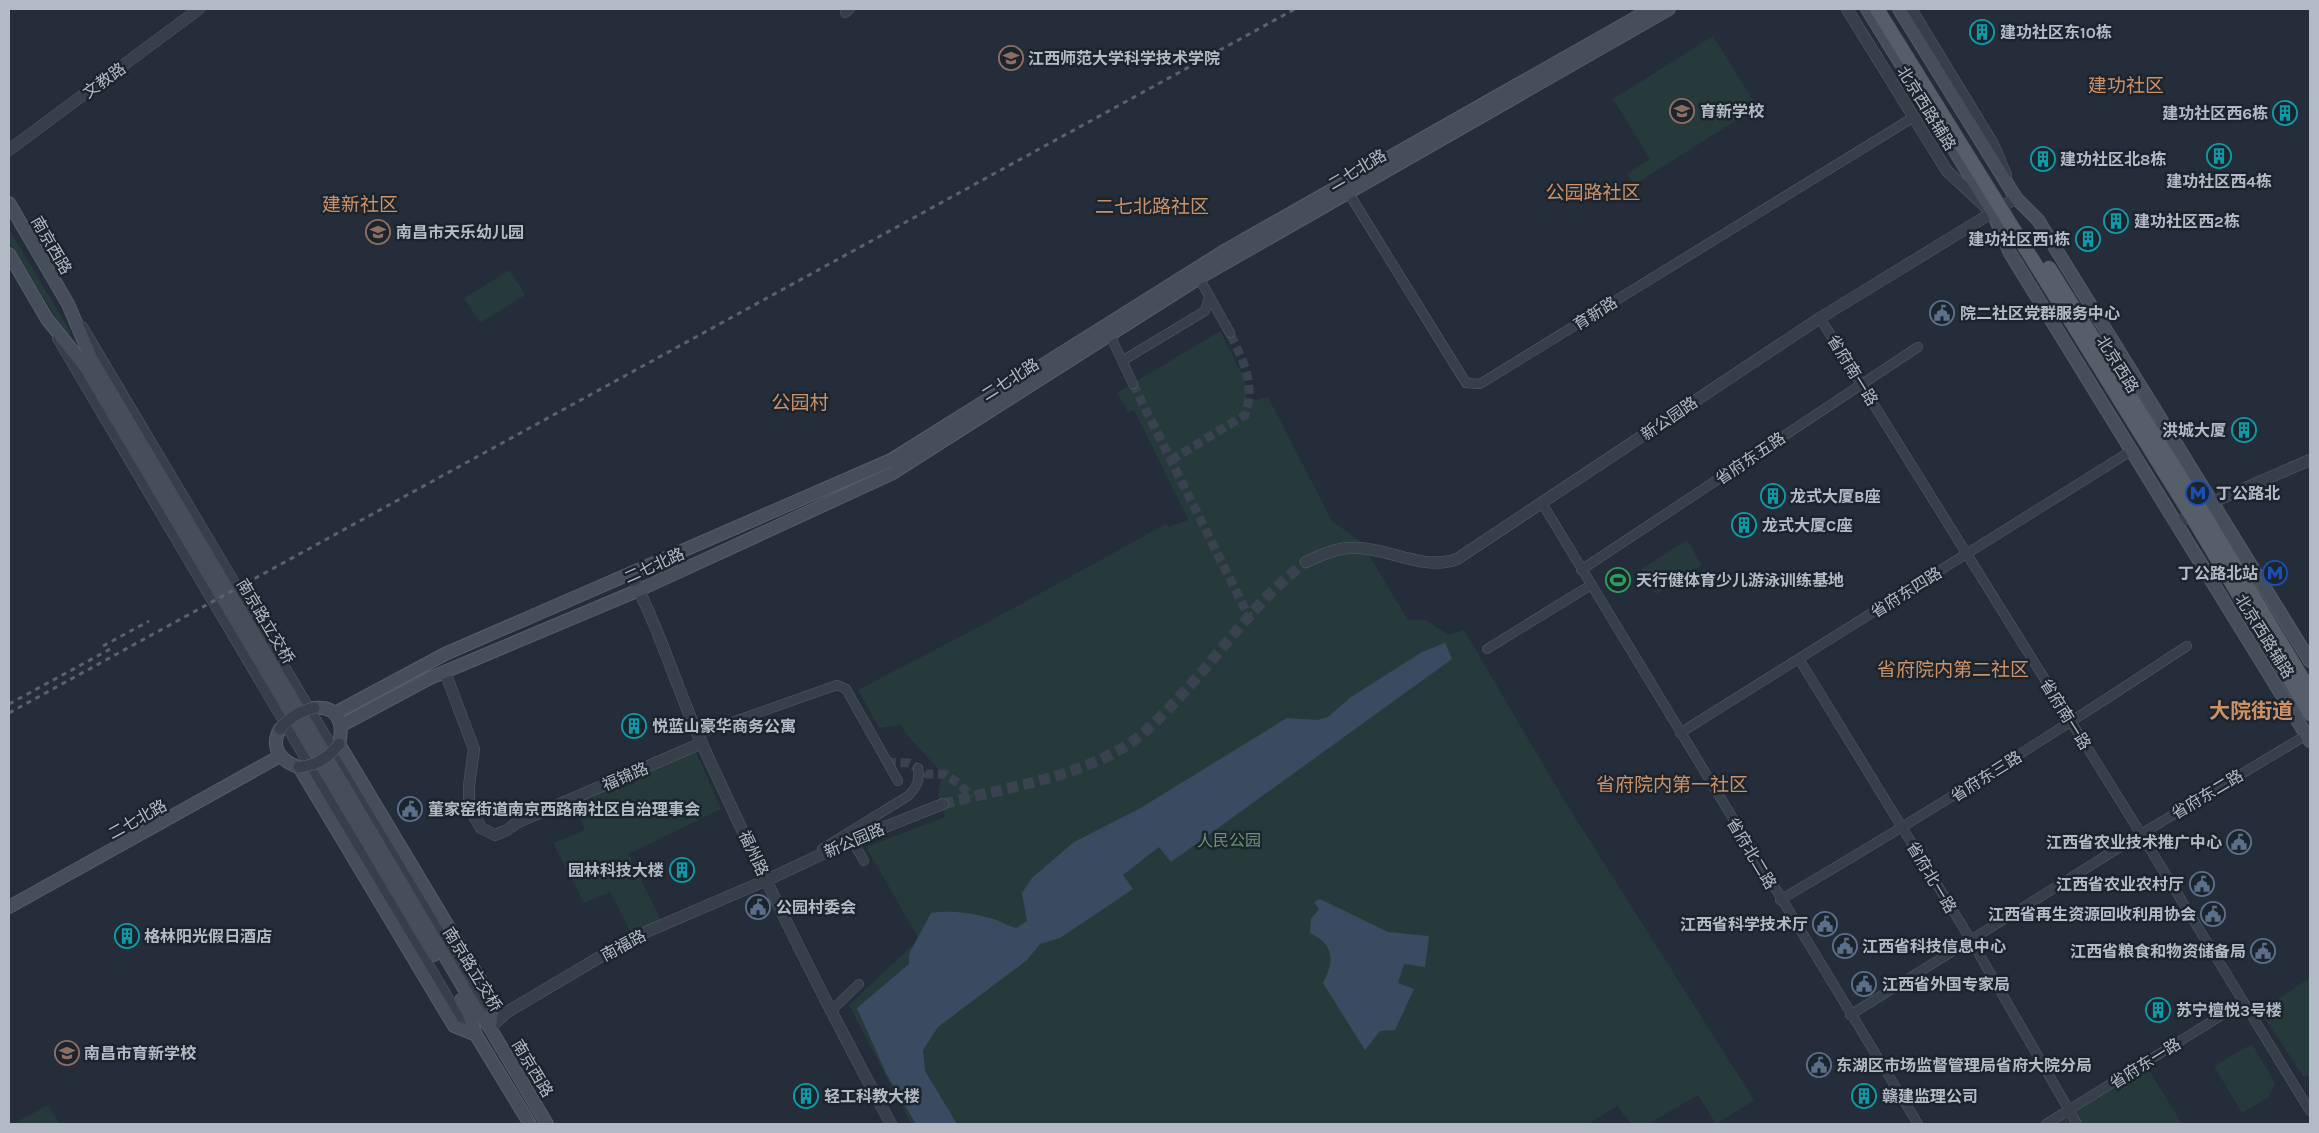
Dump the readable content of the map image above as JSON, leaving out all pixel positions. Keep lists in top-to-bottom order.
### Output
{
  "streets": {
    "main road": [
      "北京西路辅路",
      "二七北路",
      "南京西路",
      "北京西路",
      "南京路立交桥"
    ],
    "street": [
      "文教路",
      "育新路",
      "省府南一路",
      "新公园路",
      "省府东五路",
      "省府东四路",
      "福锦路",
      "省府东三路",
      "省府东二路",
      "福州路",
      "省府北二路",
      "省府北一路",
      "南福路",
      "省府东一路"
    ]
  },
  "crossings": [
    ["北京西路辅路", "育新路"],
    ["北京西路辅路", "北京西路"],
    ["北京西路辅路", "新公园路"],
    ["北京西路辅路", "省府东四路"],
    ["北京西路辅路", "省府东二路"],
    ["二七北路", "育新路"],
    ["二七北路", "福锦路"],
    ["二七北路", "福州路"],
    ["南京西路", "南京路立交桥"],
    ["南京西路", "南福路"],
    ["北京西路", "新公园路"],
    ["省府南一路", "新公园路"],
    ["省府南一路", "省府东五路"],
    ["省府南一路", "省府东四路"],
    ["省府南一路", "省府东三路"],
    ["省府南一路", "省府东二路"],
    ["省府南一路", "省府东一路"],
    ["新公园路", "福州路"],
    ["新公园路", "省府北二路"],
    ["新公园路", "南福路"],
    ["省府东五路", "省府北二路"],
    ["省府东四路", "省府北二路"],
    ["省府东四路", "省府北一路"],
    ["南京路立交桥", "南福路"],
    ["福锦路", "福州路"],
    ["省府东三路", "省府北二路"],
    ["省府东三路", "省府北一路"],
    ["省府东二路", "省府北二路"],
    ["省府东二路", "省府北一路"],
    ["福州路", "南福路"],
    ["省府北一路", "省府东一路"]
  ],
  "districts": [
    "建功社区",
    "公园路社区",
    "建新社区",
    "二七北路社区",
    "公园村",
    "省府院内第二社区",
    "大院街道",
    "省府院内第一社区"
  ],
  "parks": ["人民公园"],
  "places": {
    "building": [
      "建功社区东10栋",
      "建功社区西6栋",
      "建功社区西4栋",
      "建功社区北8栋",
      "建功社区西2栋",
      "建功社区西1栋",
      "洪城大厦",
      "龙式大厦B座",
      "龙式大厦C座",
      "悦蓝山豪华商务公寓",
      "园林科技大楼",
      "格林阳光假日酒店",
      "苏宁檀悦3号楼",
      "轻工科教大楼",
      "赣建监理公司"
    ],
    "school or university": [
      "江西师范大学科学技术学院",
      "育新学校",
      "南昌市天乐幼儿园",
      "南昌市育新学校"
    ],
    "public building": [
      "院二社区党群服务中心",
      "董家窑街道南京西路南社区自治理事会",
      "江西省农业技术推广中心",
      "江西省农业农村厅",
      "公园村委会",
      "江西省再生资源回收利用协会",
      "江西省科学技术厅",
      "江西省科技信息中心",
      "江西省粮食和物资储备局",
      "江西省外国专家局",
      "东湖区市场监督管理局省府大院分局"
    ],
    "metro station": ["丁公路北", "丁公路北站"],
    "sports": ["天行健体育少儿游泳训练基地"]
  }
}
